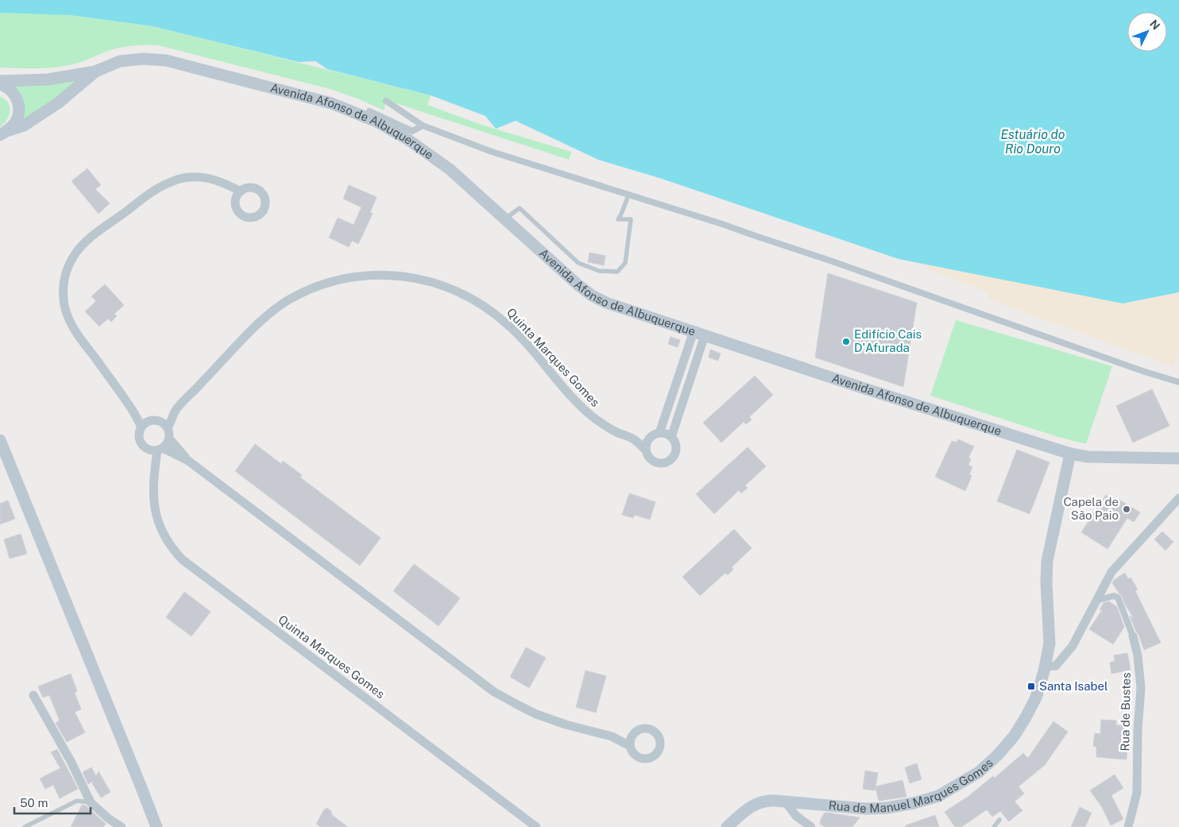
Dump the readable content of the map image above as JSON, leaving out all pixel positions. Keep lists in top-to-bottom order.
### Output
{
  "streets": {
    "main road": ["Avenida Afonso de Albuquerque", "Rua de Manuel Marques Gomes"],
    "street": ["Quinta Marques Gomes", "Rua de Bustes"]
  },
  "crossings": [
    ["Avenida Afonso de Albuquerque", "Quinta Marques Gomes"],
    ["Avenida Afonso de Albuquerque", "Rua de Manuel Marques Gomes"]
  ],
  "water": ["Estuário do Rio Douro"],
  "places": {
    "other": ["Edifício Cais D'Afurada", "Capela de São Paio"],
    "transit": ["Santa Isabel"]
  },
  "scale_bar": "50 m",
  "north": "top right"
}
